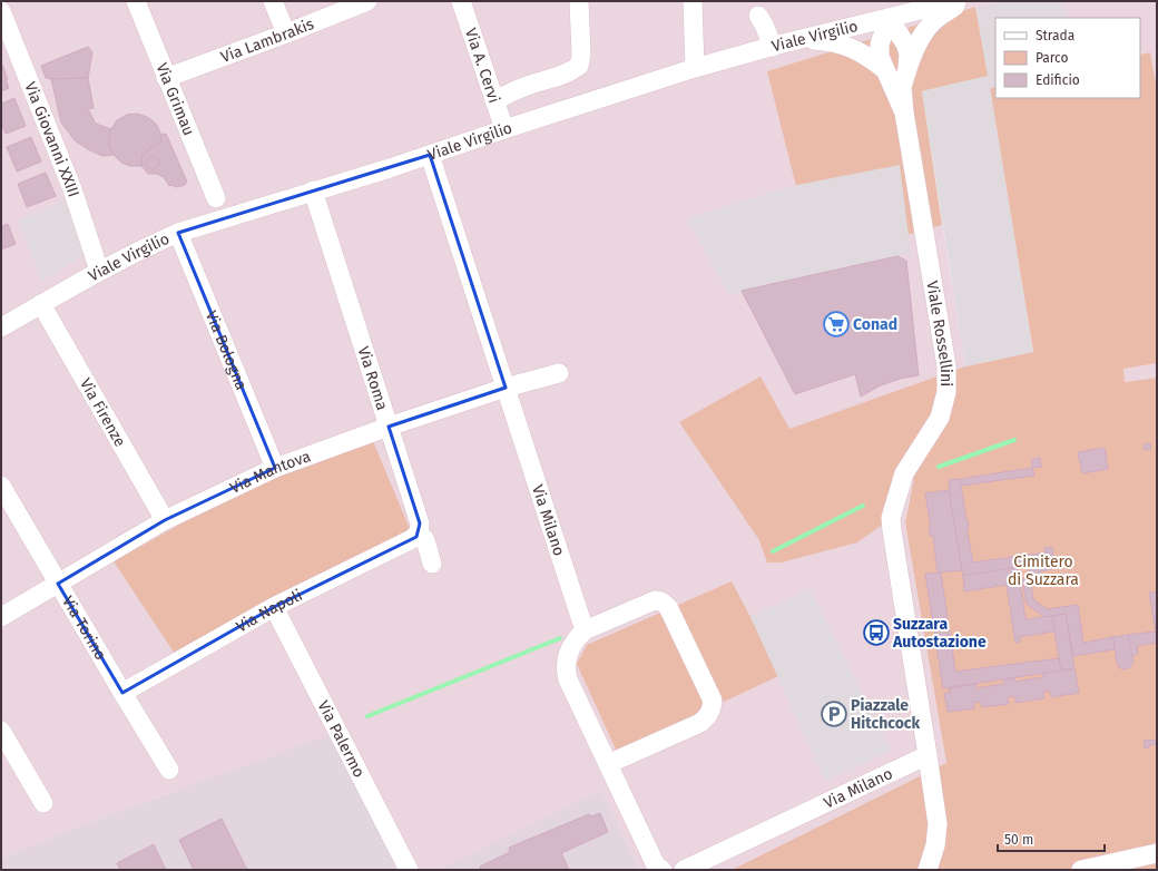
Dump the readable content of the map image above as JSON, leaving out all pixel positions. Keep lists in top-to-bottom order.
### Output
{
  "streets": {
    "street": [
      "Viale Virgilio",
      "Via Lambrakis",
      "Via A. Cervi",
      "Via Grimau",
      "Via Giovanni XXIII",
      "Viale Rossellini",
      "Via Bologna",
      "Via Roma",
      "Via Firenze",
      "Via Mantova",
      "Via Milano",
      "Via Napoli",
      "Via Torino",
      "Via Palermo"
    ]
  },
  "crossings": [
    ["Viale Virgilio", "Via A. Cervi"],
    ["Viale Virgilio", "Via Giovanni XXIII"],
    ["Viale Virgilio", "Via Bologna"],
    ["Viale Virgilio", "Via Roma"],
    ["Viale Virgilio", "Via Firenze"],
    ["Viale Virgilio", "Via Milano"],
    ["Via Lambrakis", "Via Grimau"],
    ["Viale Rossellini", "Via Milano"],
    ["Via Bologna", "Via Mantova"],
    ["Via Roma", "Via Mantova"],
    ["Via Roma", "Via Napoli"],
    ["Via Firenze", "Via Mantova"],
    ["Via Mantova", "Via Milano"],
    ["Via Mantova", "Via Torino"],
    ["Via Napoli", "Via Torino"],
    ["Via Napoli", "Via Palermo"]
  ],
  "parks": ["Cimitero di Suzzara"],
  "places": {
    "supermarket": ["Conad"],
    "bus stop": ["Suzzara Autostazione"],
    "parking": ["Piazzale Hitchcock"]
  },
  "legend": ["Strada", "Parco", "Edificio"],
  "scale_bar": "50 m"
}
